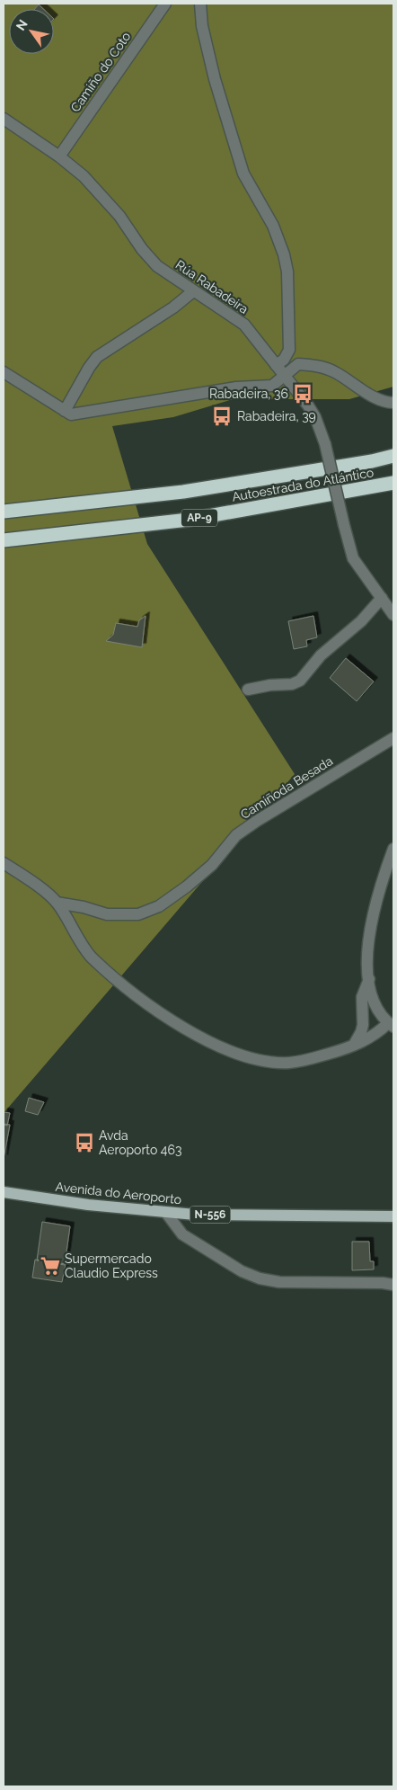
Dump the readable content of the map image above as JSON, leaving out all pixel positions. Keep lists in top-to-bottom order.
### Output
{
  "streets": {
    "highway": ["Autoestrada do Atlántico", "AP-9"],
    "main road": ["Avenida do Aeroporto", "N-556"],
    "street": ["Camiño do Coto", "Rúa Rabadeira", "Camiñoda Besada"]
  },
  "crossings": [
    ["Camiño do Coto", "Rúa Rabadeira"]
  ],
  "places": {
    "bus stop": ["Rabadeira, 36", "Rabadeira, 39", "Avda Aeroporto 463"],
    "supermarket": ["Supermercado Claudio Express"]
  },
  "north": "top left"
}
